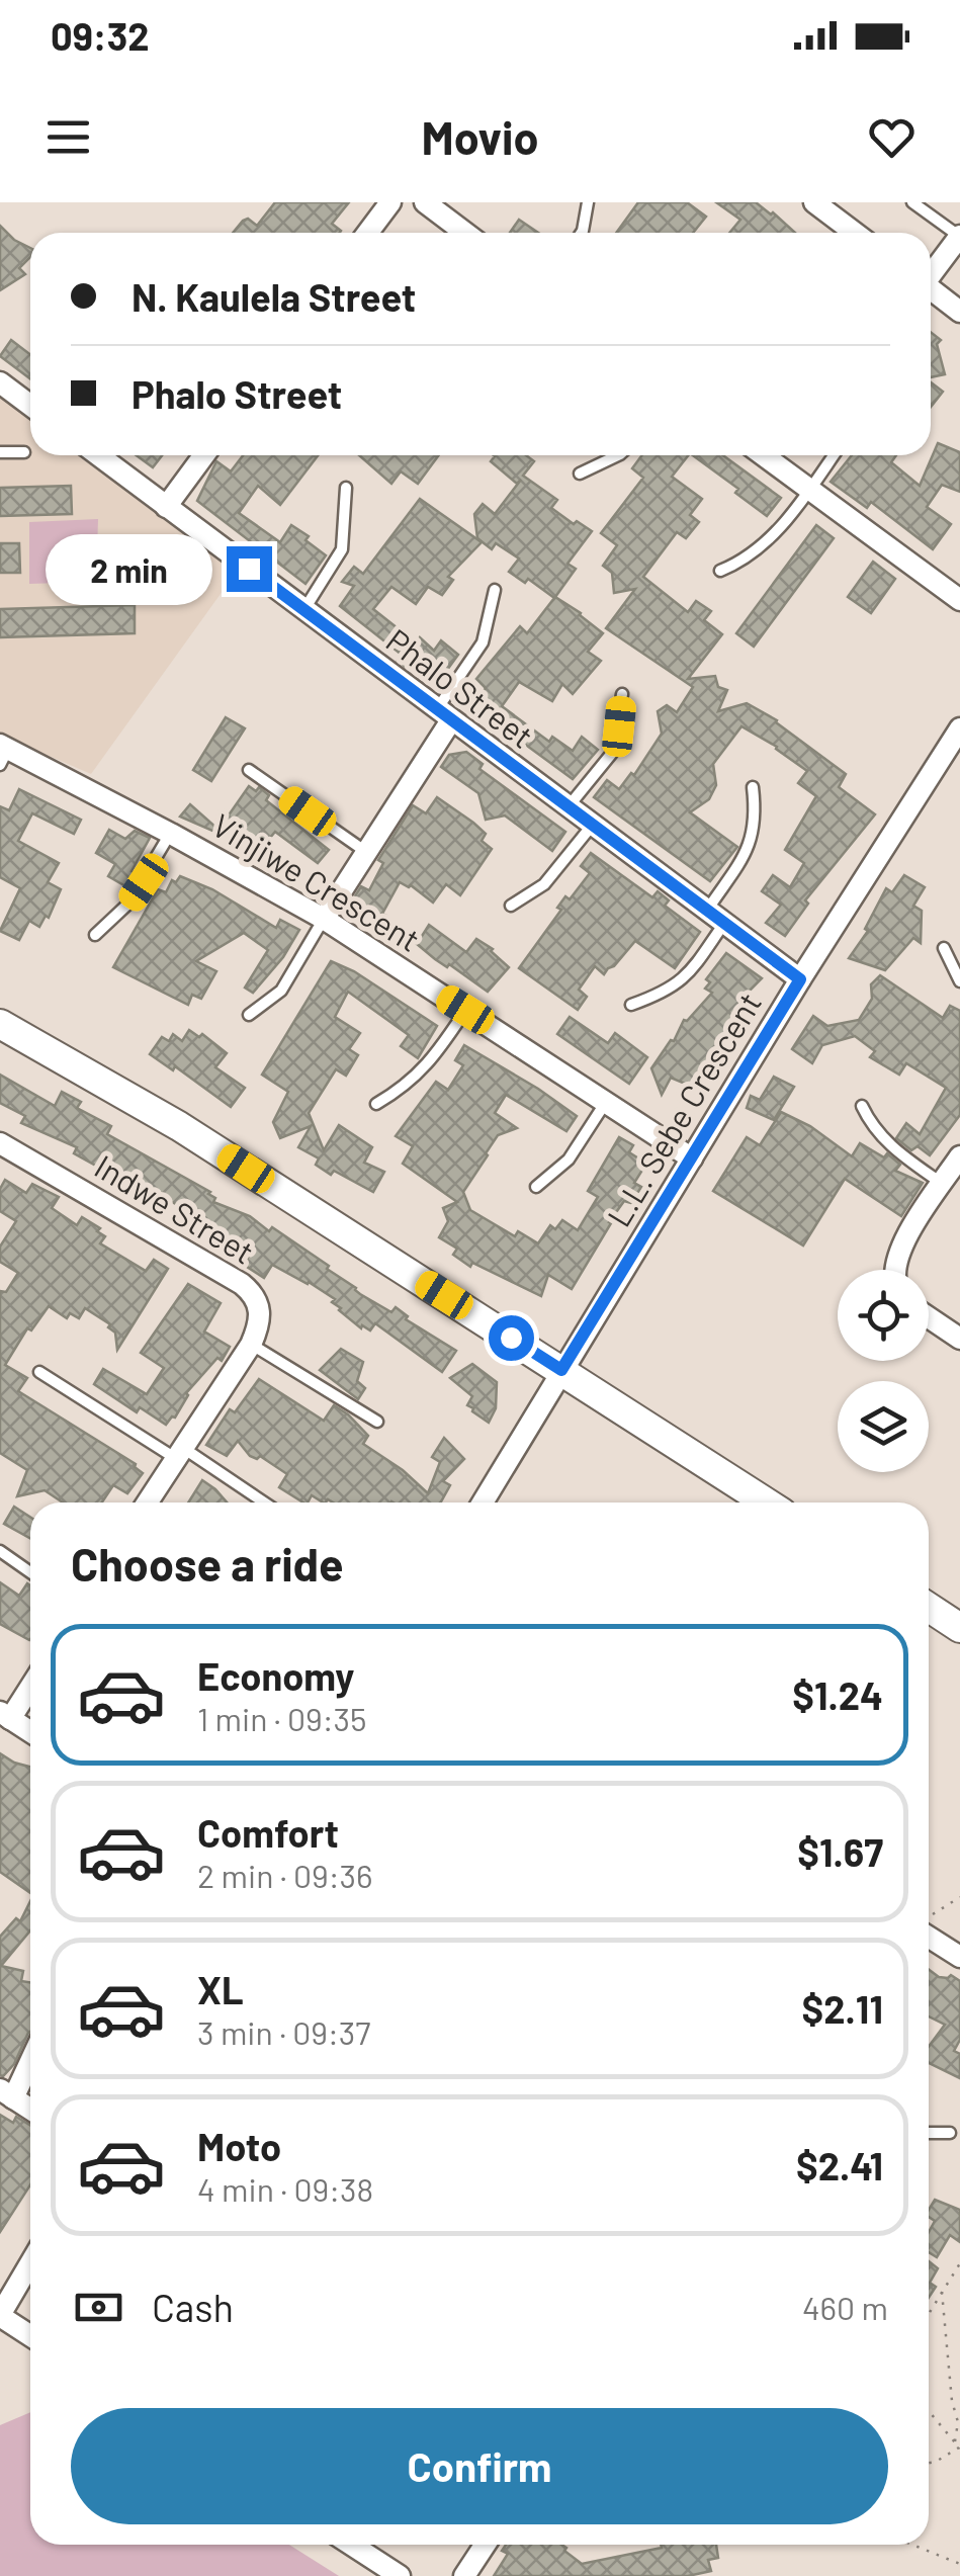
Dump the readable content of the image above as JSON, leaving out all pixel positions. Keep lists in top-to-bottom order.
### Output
{
  "streets": {
    "street": [
      "Phalo Street",
      "Vinjiwe Crescent",
      "L.L. Sebe Crescent",
      "Indwe Street"
    ]
  },
  "crossings": [
    ["Phalo Street", "L.L. Sebe Crescent"],
    ["Vinjiwe Crescent", "L.L. Sebe Crescent"]
  ],
  "page": {
    "status": "09:32",
    "header": "Movio",
    "banner": ["N. Kaulela Street", "Phalo Street"],
    "bubble": "2 min",
    "heading": "Choose a ride",
    "list": [
      {
        "name": "Economy",
        "note": "1 min · 09:35",
        "value": "$1.24"
      },
      {
        "name": "Comfort",
        "note": "2 min · 09:36",
        "value": "$1.67"
      },
      {
        "name": "XL",
        "note": "3 min · 09:37",
        "value": "$2.11"
      },
      {
        "name": "Moto",
        "note": "4 min · 09:38",
        "value": "$2.41"
      }
    ],
    "pay": ["Cash", "460 m"],
    "buttons": "Confirm"
  }
}
